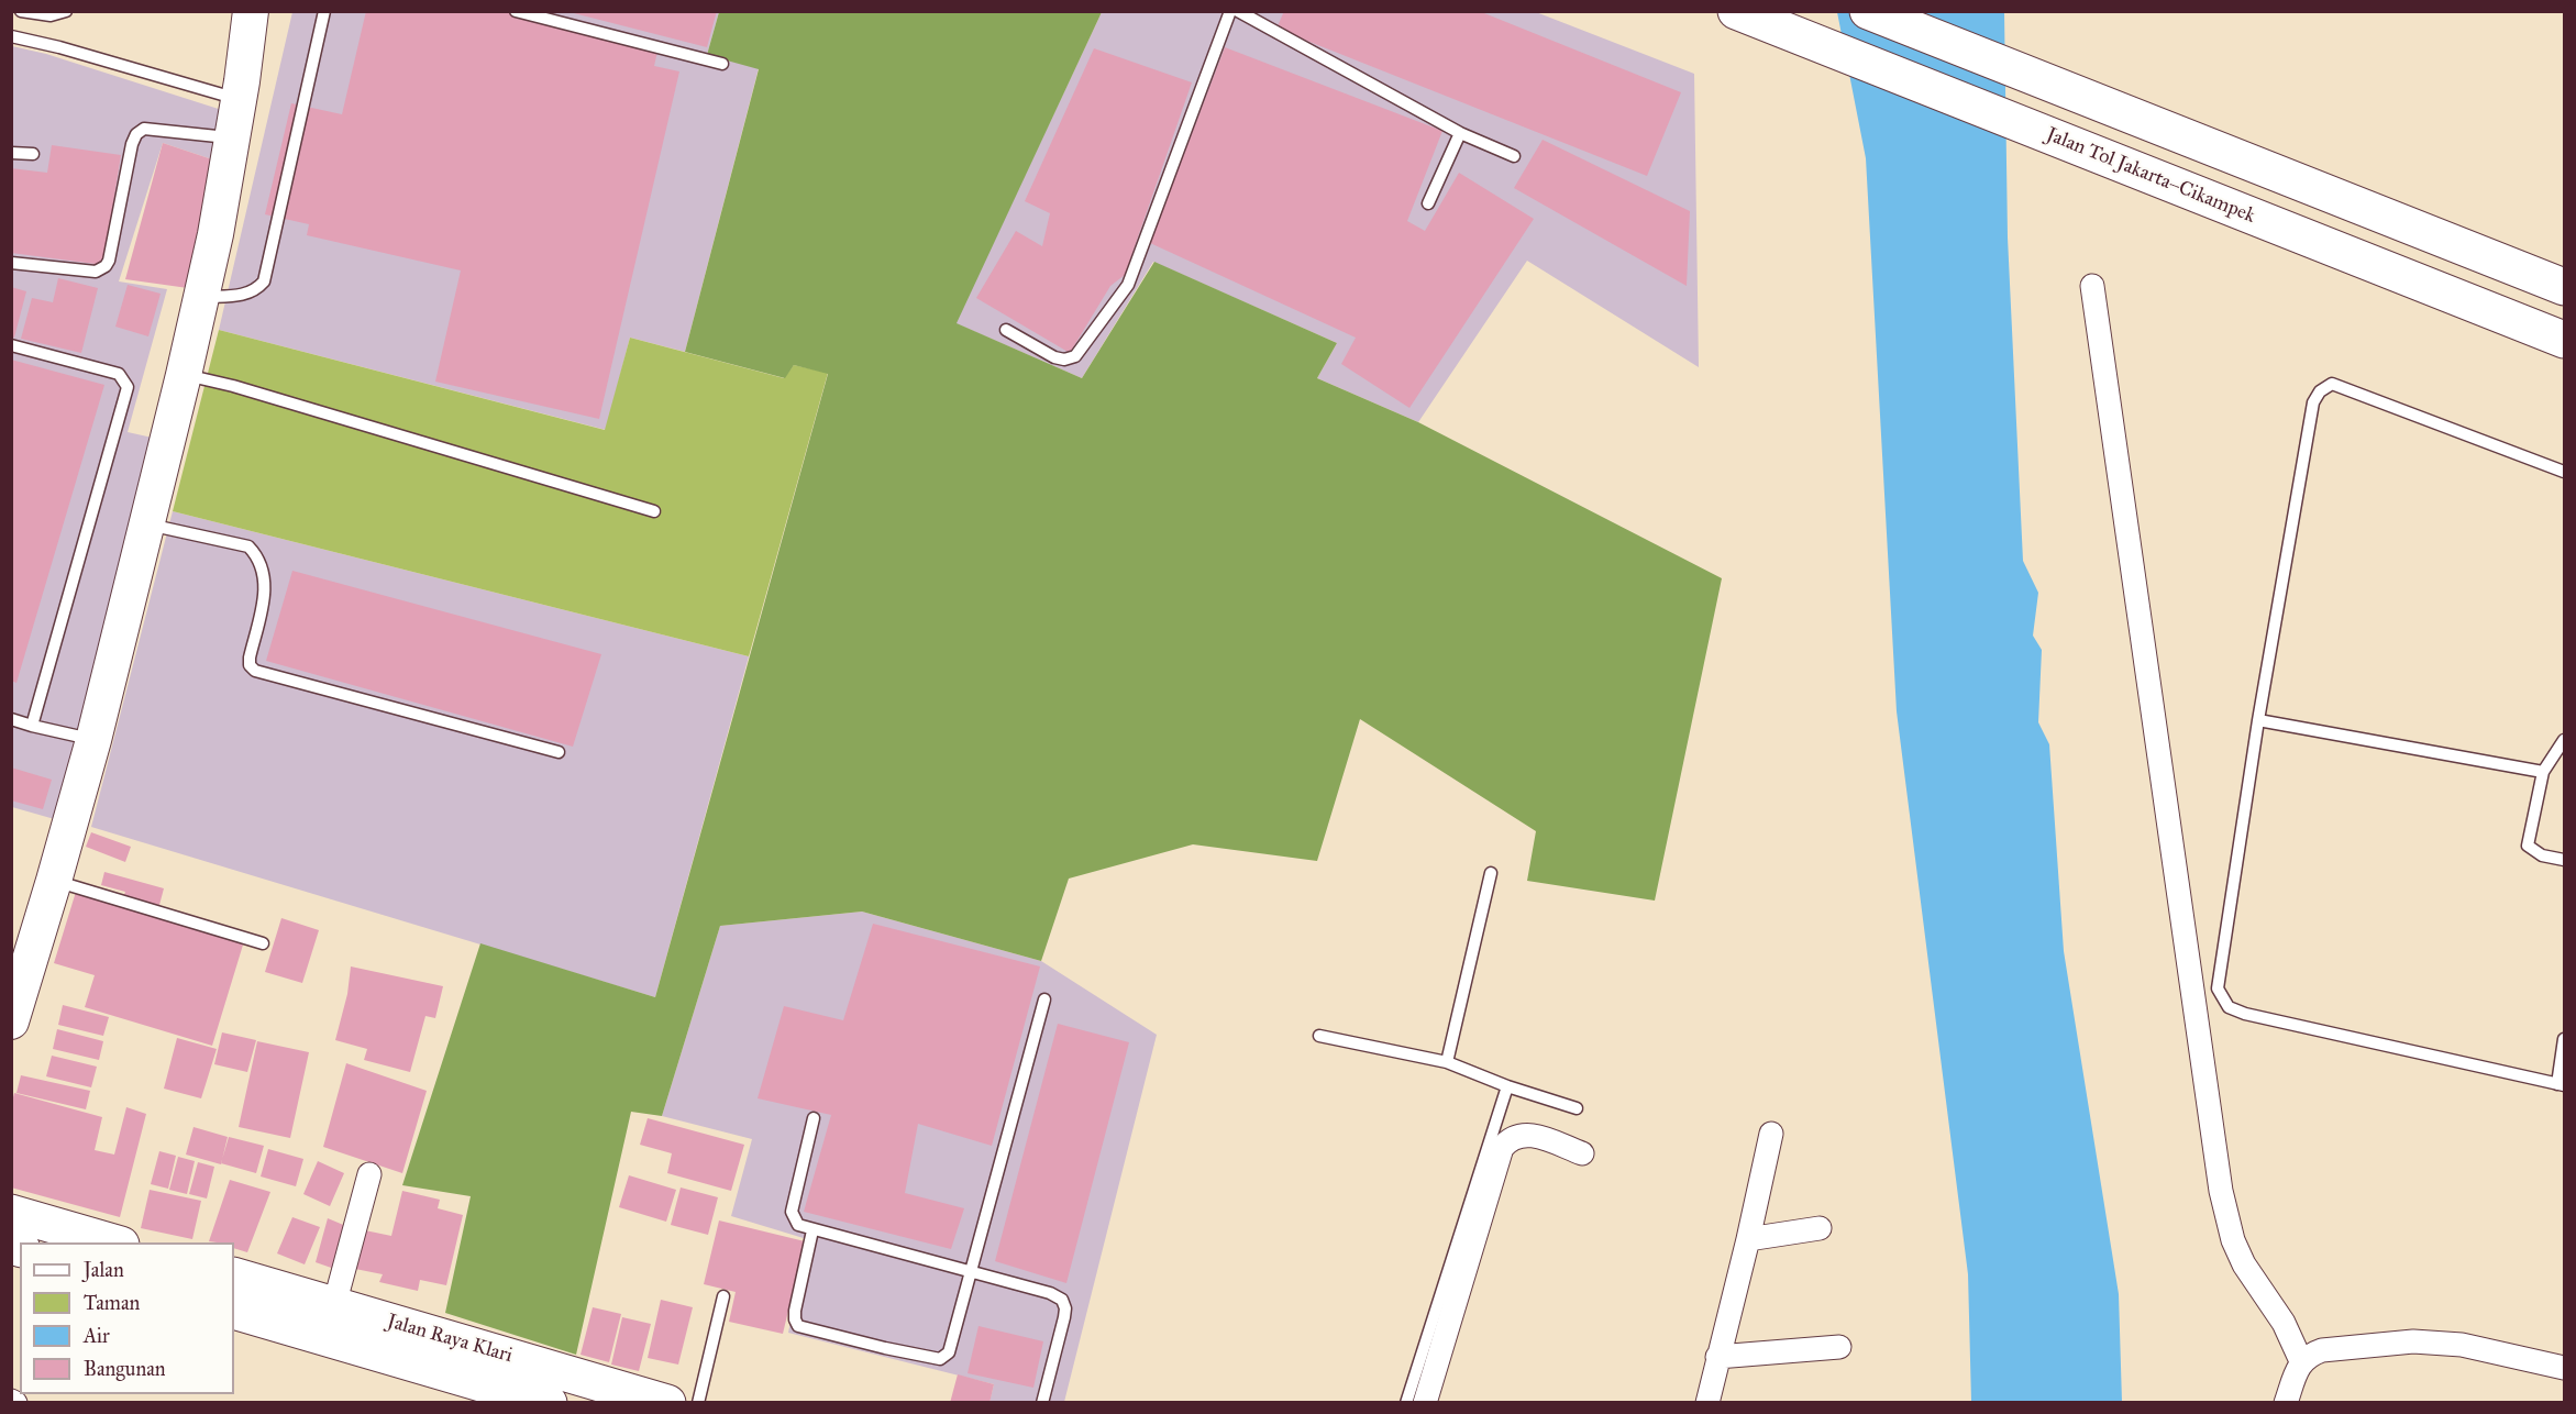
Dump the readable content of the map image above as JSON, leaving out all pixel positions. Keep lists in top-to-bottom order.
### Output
{
  "streets": {
    "highway": ["Jalan Tol Jakarta–Cikampek", "Jalan Raya Klari"]
  },
  "legend": [
    "Jalan",
    "Taman",
    "Air",
    "Bangunan"
  ]
}
